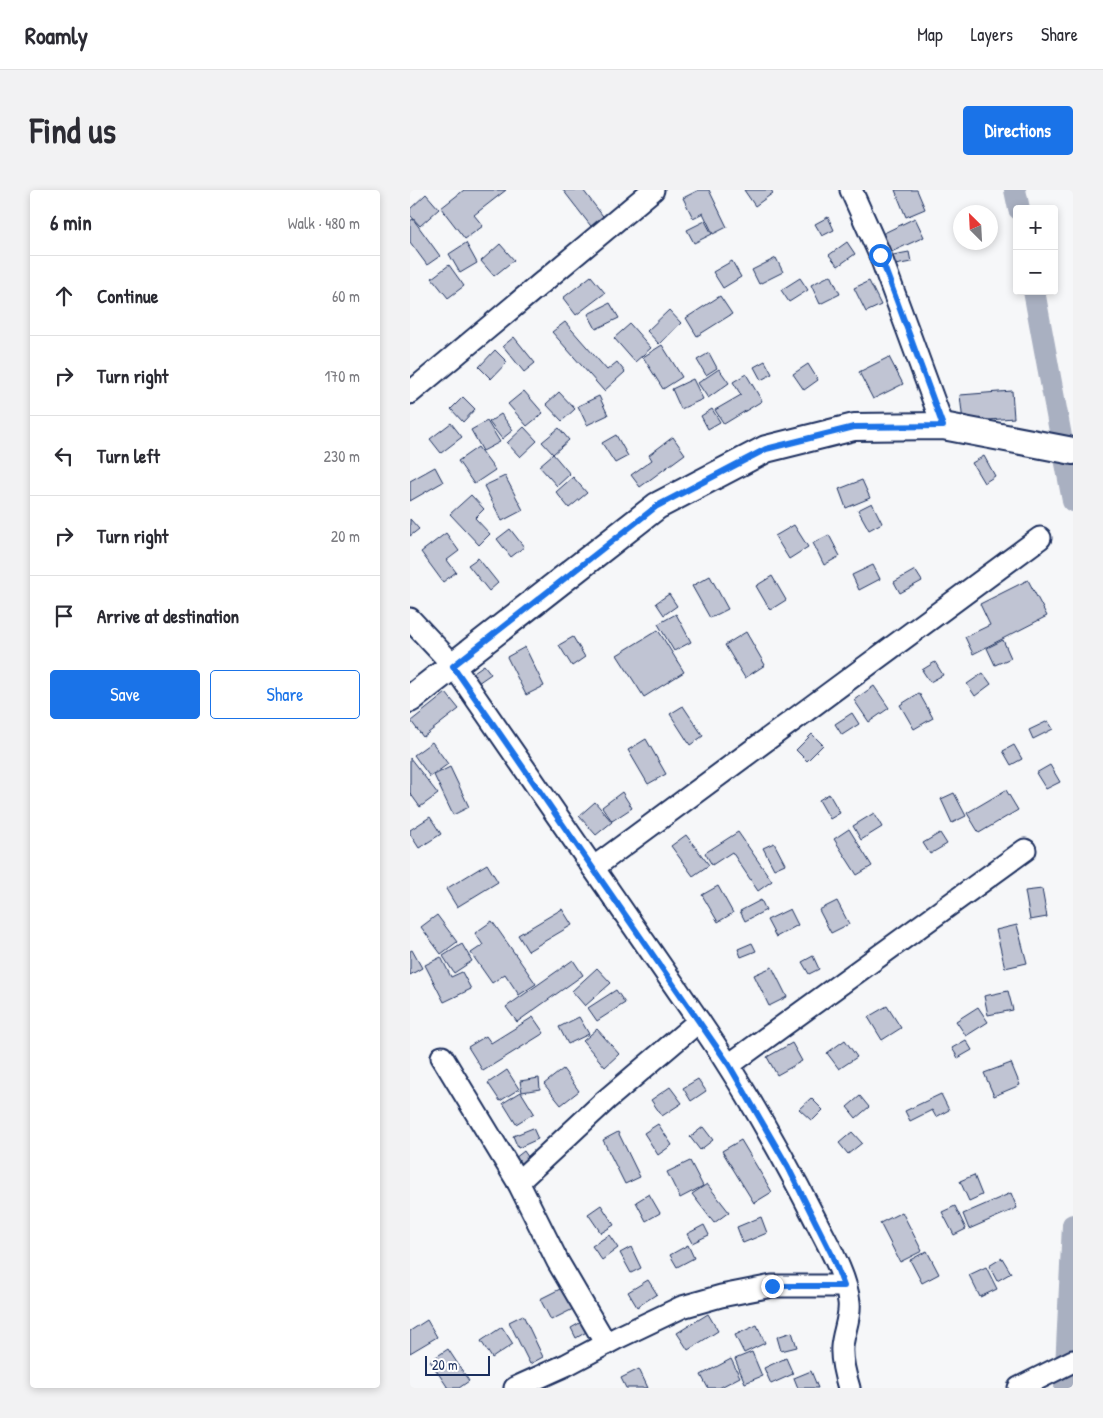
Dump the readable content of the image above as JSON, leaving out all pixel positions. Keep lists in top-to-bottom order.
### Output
{
  "scale_bar": "20 m",
  "north": "top left",
  "page": {
    "header": "Roamly",
    "nav": ["Map", "Layers", "Share"],
    "buttons": [
      "Directions",
      ["Save", "Share"]
    ],
    "title": "Find us",
    "heading": ["6 min", "Walk · 480 m"],
    "map_buttons": ["+", "−"],
    "list": [
      ["Continue", "60 m"],
      ["Turn right", "170 m"],
      ["Turn left", "230 m"],
      ["Turn right", "20 m"],
      "Arrive at destination"
    ],
    "scale": "20 m"
  }
}
